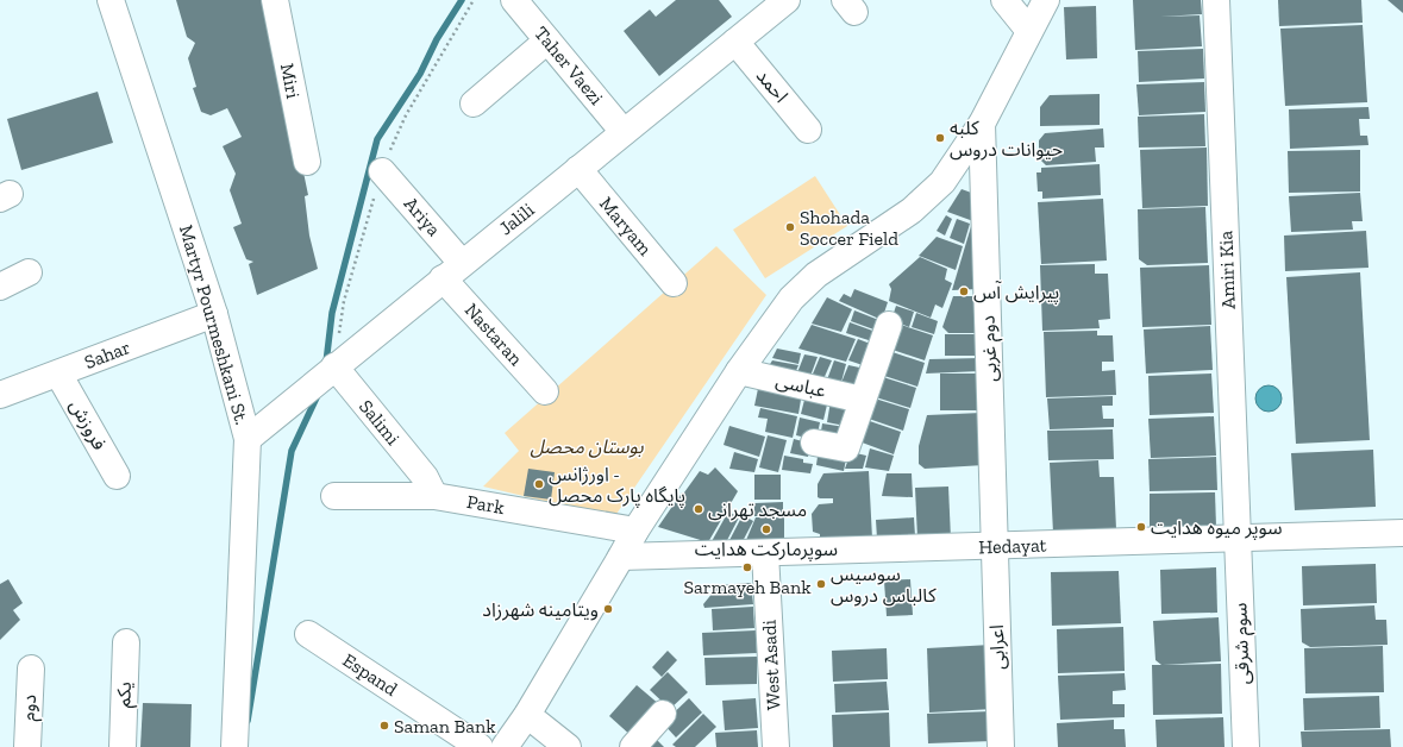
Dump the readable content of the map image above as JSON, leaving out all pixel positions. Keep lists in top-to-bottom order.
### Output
{
  "streets": {
    "street": [
      "Taher Vaezi",
      "Miri",
      "احمد",
      "Ariya",
      "Jalili",
      "Maryam",
      "Amiri Kia",
      "Martyr Pourmeshkani St.",
      "Nastaran",
      "دوم غربی",
      "Sahar",
      "عباسی",
      "Salimi",
      "فروزش",
      "Park",
      "Hedayat",
      "سوم شرقی",
      "اعرابی",
      "West Asadi",
      "Espand",
      "یکم",
      "دوم"
    ]
  },
  "crossings": [
    ["Taher Vaezi", "Jalili"],
    ["احمد", "Jalili"],
    ["Ariya", "Jalili"],
    ["Ariya", "Nastaran"],
    ["Jalili", "Maryam"],
    ["Jalili", "Martyr Pourmeshkani St."],
    ["Jalili", "Nastaran"],
    ["Jalili", "Salimi"],
    ["Amiri Kia", "Hedayat"],
    ["Amiri Kia", "سوم شرقی"],
    ["Martyr Pourmeshkani St.", "Sahar"],
    ["دوم غربی", "Hedayat"],
    ["دوم غربی", "اعرابی"],
    ["Sahar", "فروزش"],
    ["Salimi", "Park"],
    ["Hedayat", "سوم شرقی"],
    ["Hedayat", "اعرابی"],
    ["Hedayat", "West Asadi"]
  ],
  "parks": ["بوستان محصل"],
  "places": [
    "کلبه حیوانات دروس",
    "Shohada Soccer Field",
    "پیرایش آس",
    "اورژانس - پایگاه پارک محصل",
    "مسجد تهرانی",
    "سوپر میوه هدایت",
    "سوپرمارکت هدایت",
    "Sarmayeh Bank",
    "سوسیس کالباس دروس",
    "ویتامینه شهرزاد",
    "Saman Bank"
  ]
}
